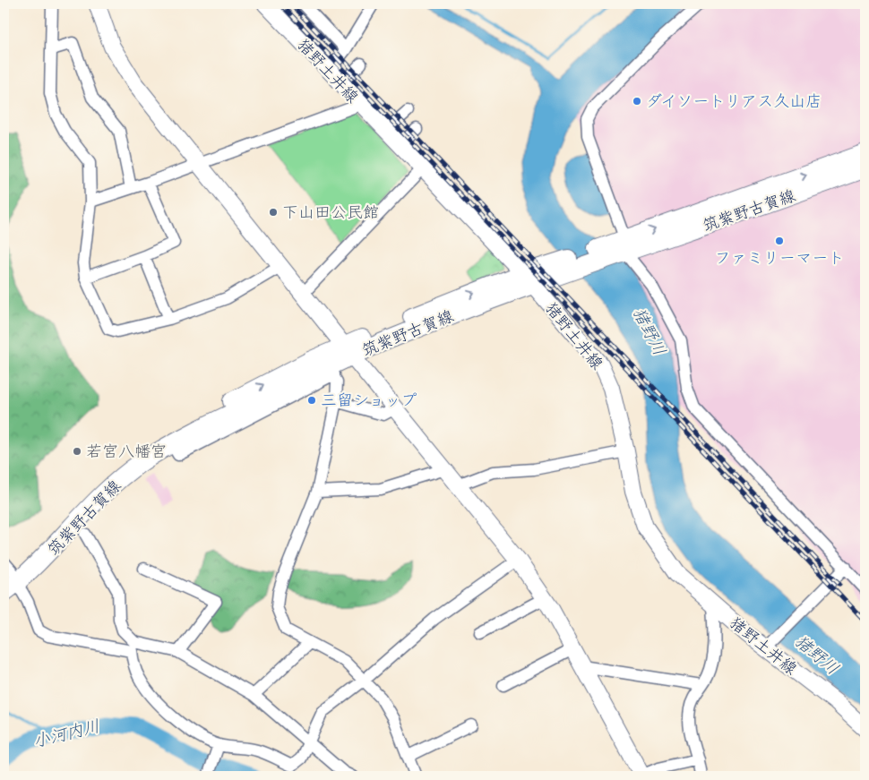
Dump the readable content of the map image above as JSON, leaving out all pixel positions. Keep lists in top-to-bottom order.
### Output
{
  "streets": {
    "main road": ["猪野土井線", "筑紫野古賀線"]
  },
  "crossings": [
    ["猪野土井線", "筑紫野古賀線"]
  ],
  "water": ["猪野川", "小河内川"],
  "places": [
    "ダイソートリアス久山店",
    "下山田公民館",
    "ファミリーマート",
    "三留ショップ",
    "若宮八幡宮"
  ]
}
